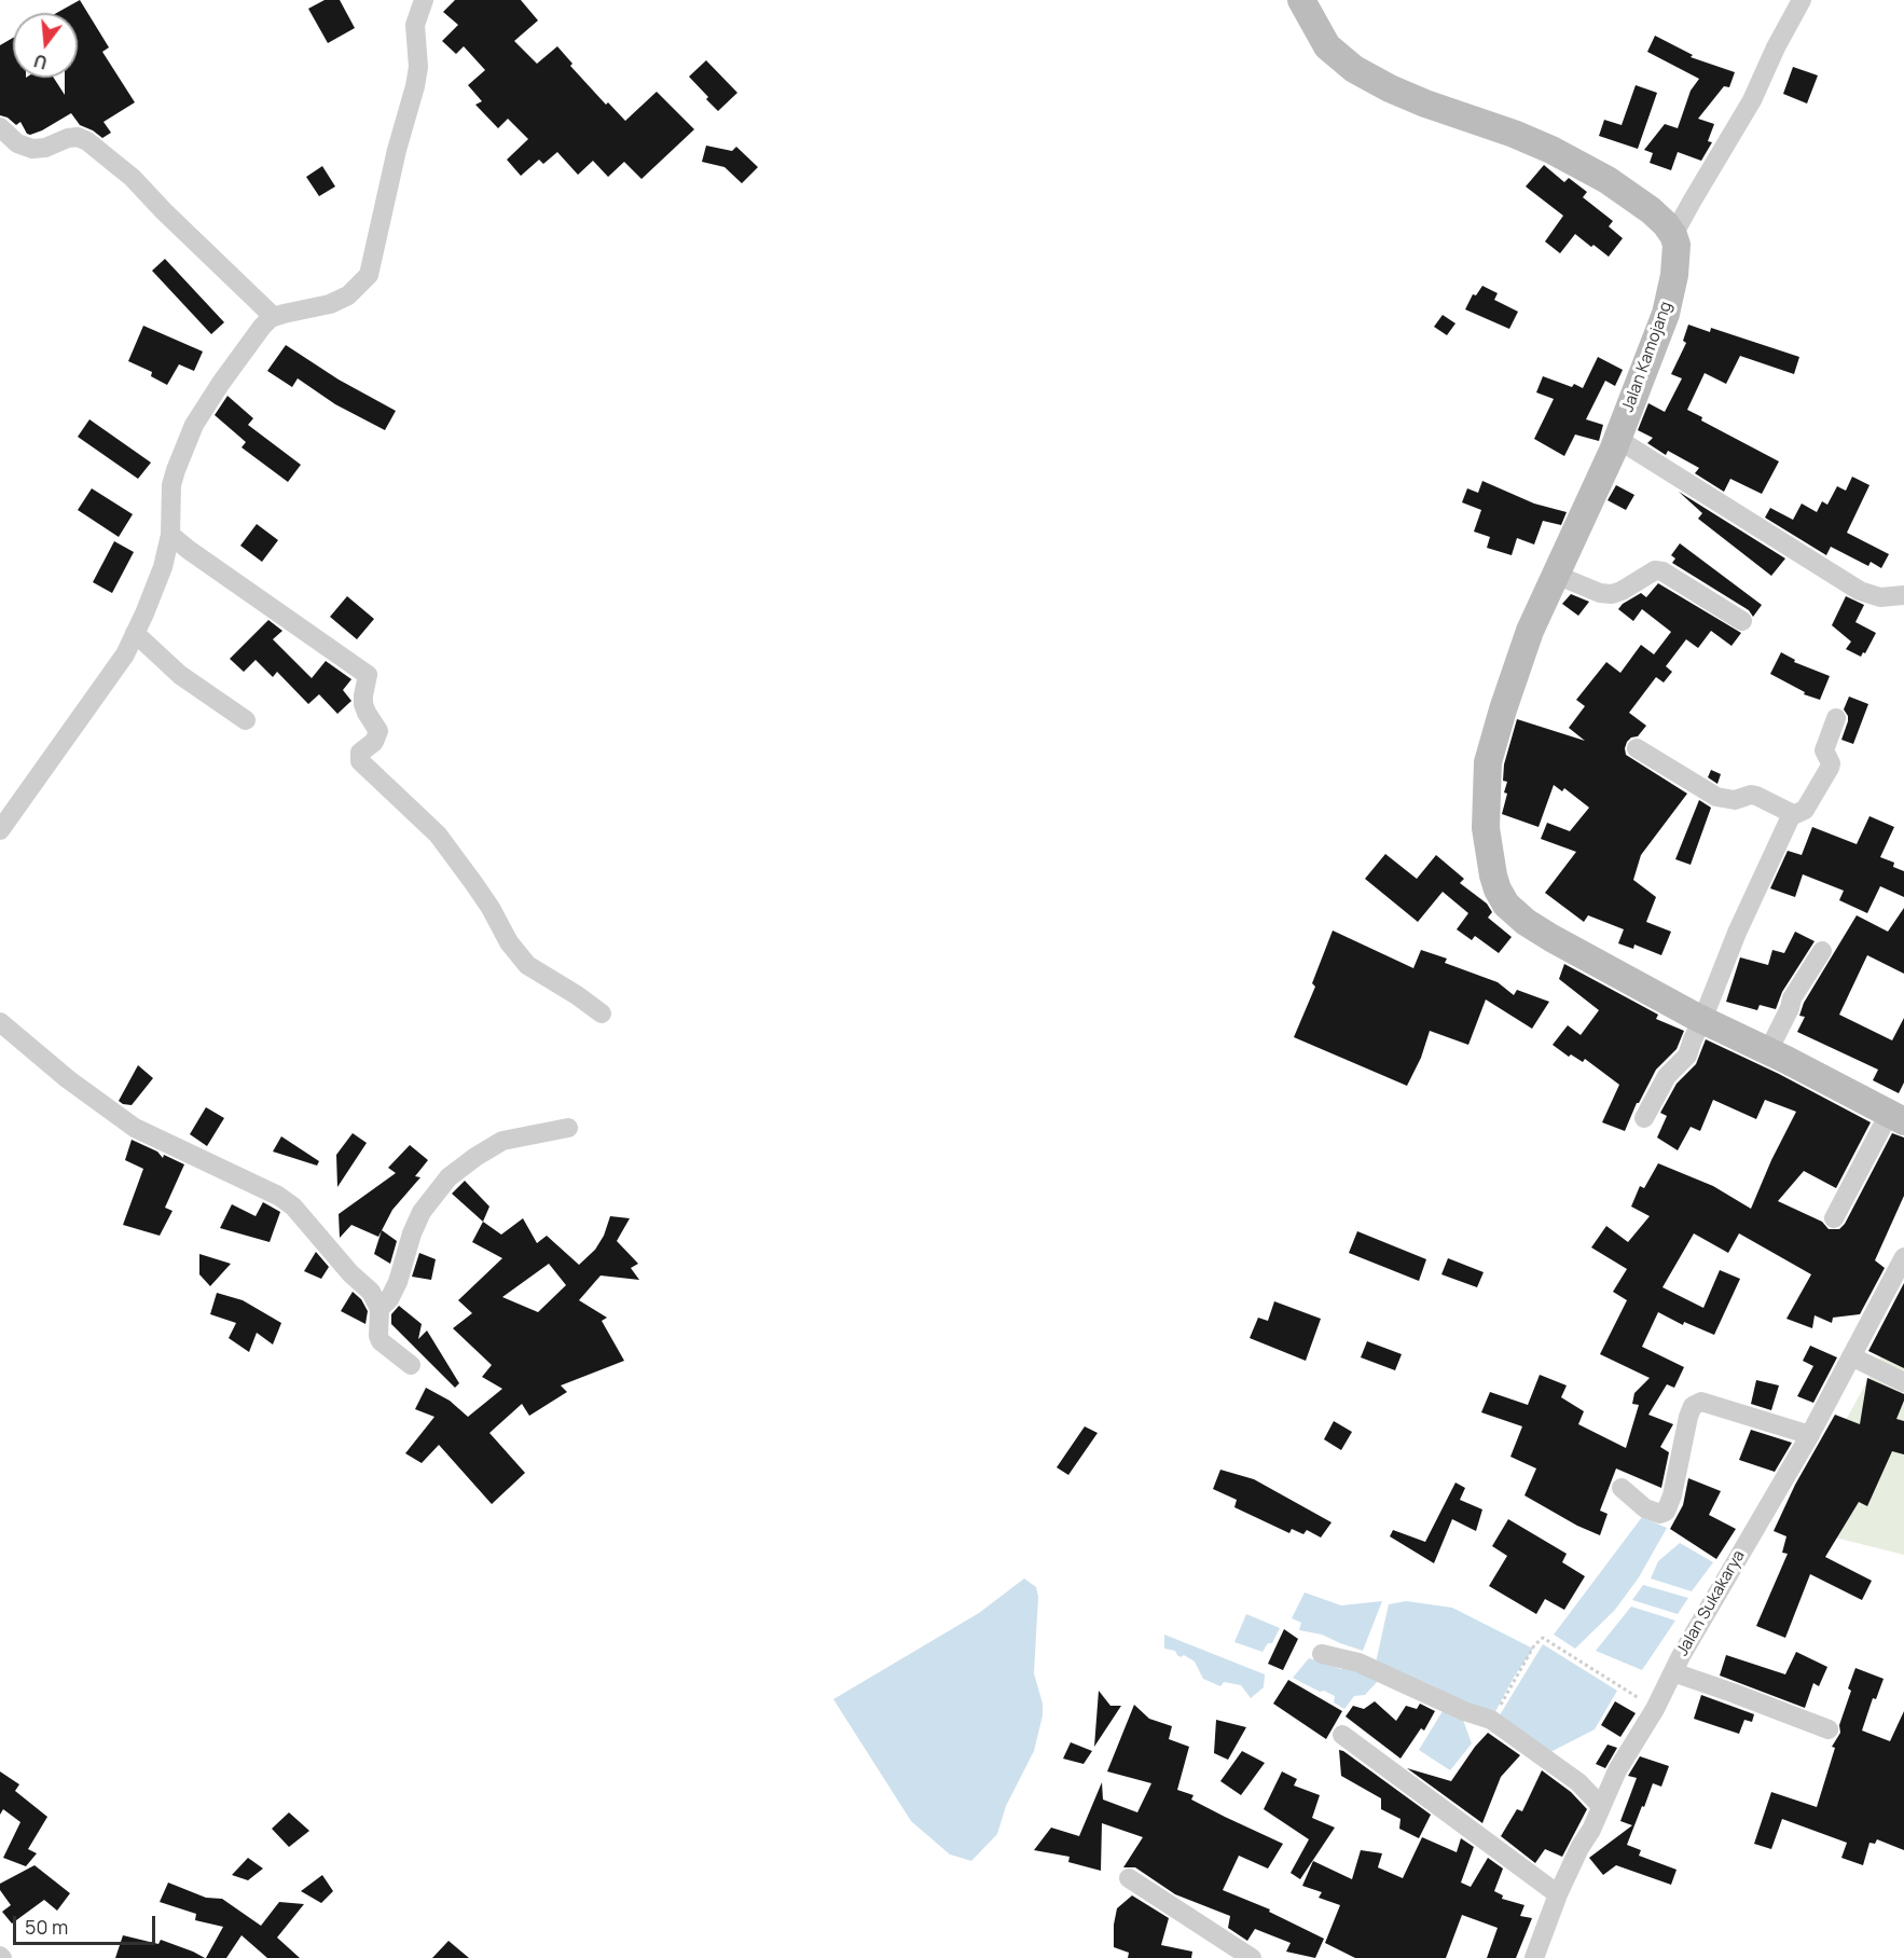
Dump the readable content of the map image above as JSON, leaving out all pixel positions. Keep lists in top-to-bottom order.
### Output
{
  "streets": {
    "main road": ["Jalan Kamojang"],
    "street": ["Jalan Sukakarya"]
  },
  "scale_bar": "50 m",
  "north": "bottom"
}
